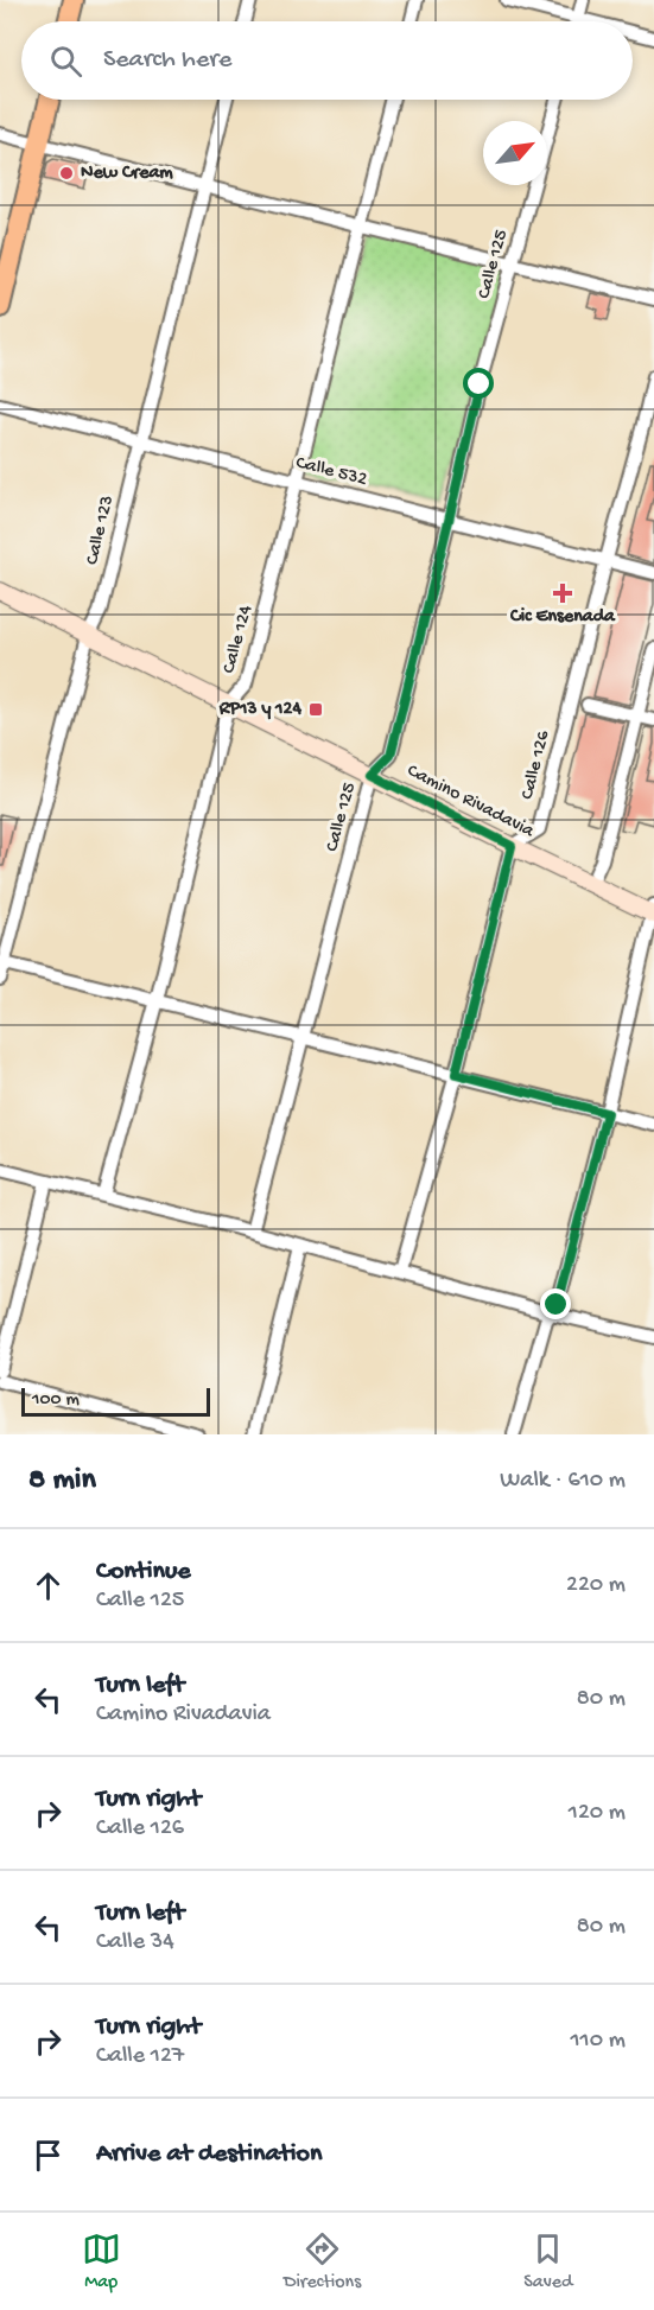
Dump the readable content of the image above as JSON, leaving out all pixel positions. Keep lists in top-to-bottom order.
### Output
{
  "streets": {
    "main road": ["Camino Rivadavia"],
    "street": [
      "Calle 125",
      "Calle 532",
      "Calle 123",
      "Calle 124",
      "Calle 126"
    ]
  },
  "crossings": [
    ["Calle 125", "Calle 532"],
    ["Calle 125", "Camino Rivadavia"],
    ["Calle 532", "Calle 123"],
    ["Calle 532", "Calle 124"],
    ["Calle 532", "Calle 126"],
    ["Calle 123", "Camino Rivadavia"],
    ["Calle 124", "Camino Rivadavia"],
    ["Calle 126", "Camino Rivadavia"]
  ],
  "places": {
    "other": ["New Cream"],
    "health": ["Cic Ensenada"],
    "transit": ["RP13 y 124"]
  },
  "scale_bar": "100 m",
  "north": "top right",
  "page": {
    "search": "Search here",
    "scale": "100 m",
    "heading": ["8 min", "Walk · 610 m"],
    "list": [
      ["Continue", "Calle 125", "220 m"],
      ["Turn left", "Camino Rivadavia", "80 m"],
      ["Turn right", "Calle 126", "120 m"],
      ["Turn left", "Calle 34", "80 m"],
      ["Turn right", "Calle 127", "110 m"],
      "Arrive at destination"
    ],
    "nav": ["Map", "Directions", "Saved"]
  }
}
